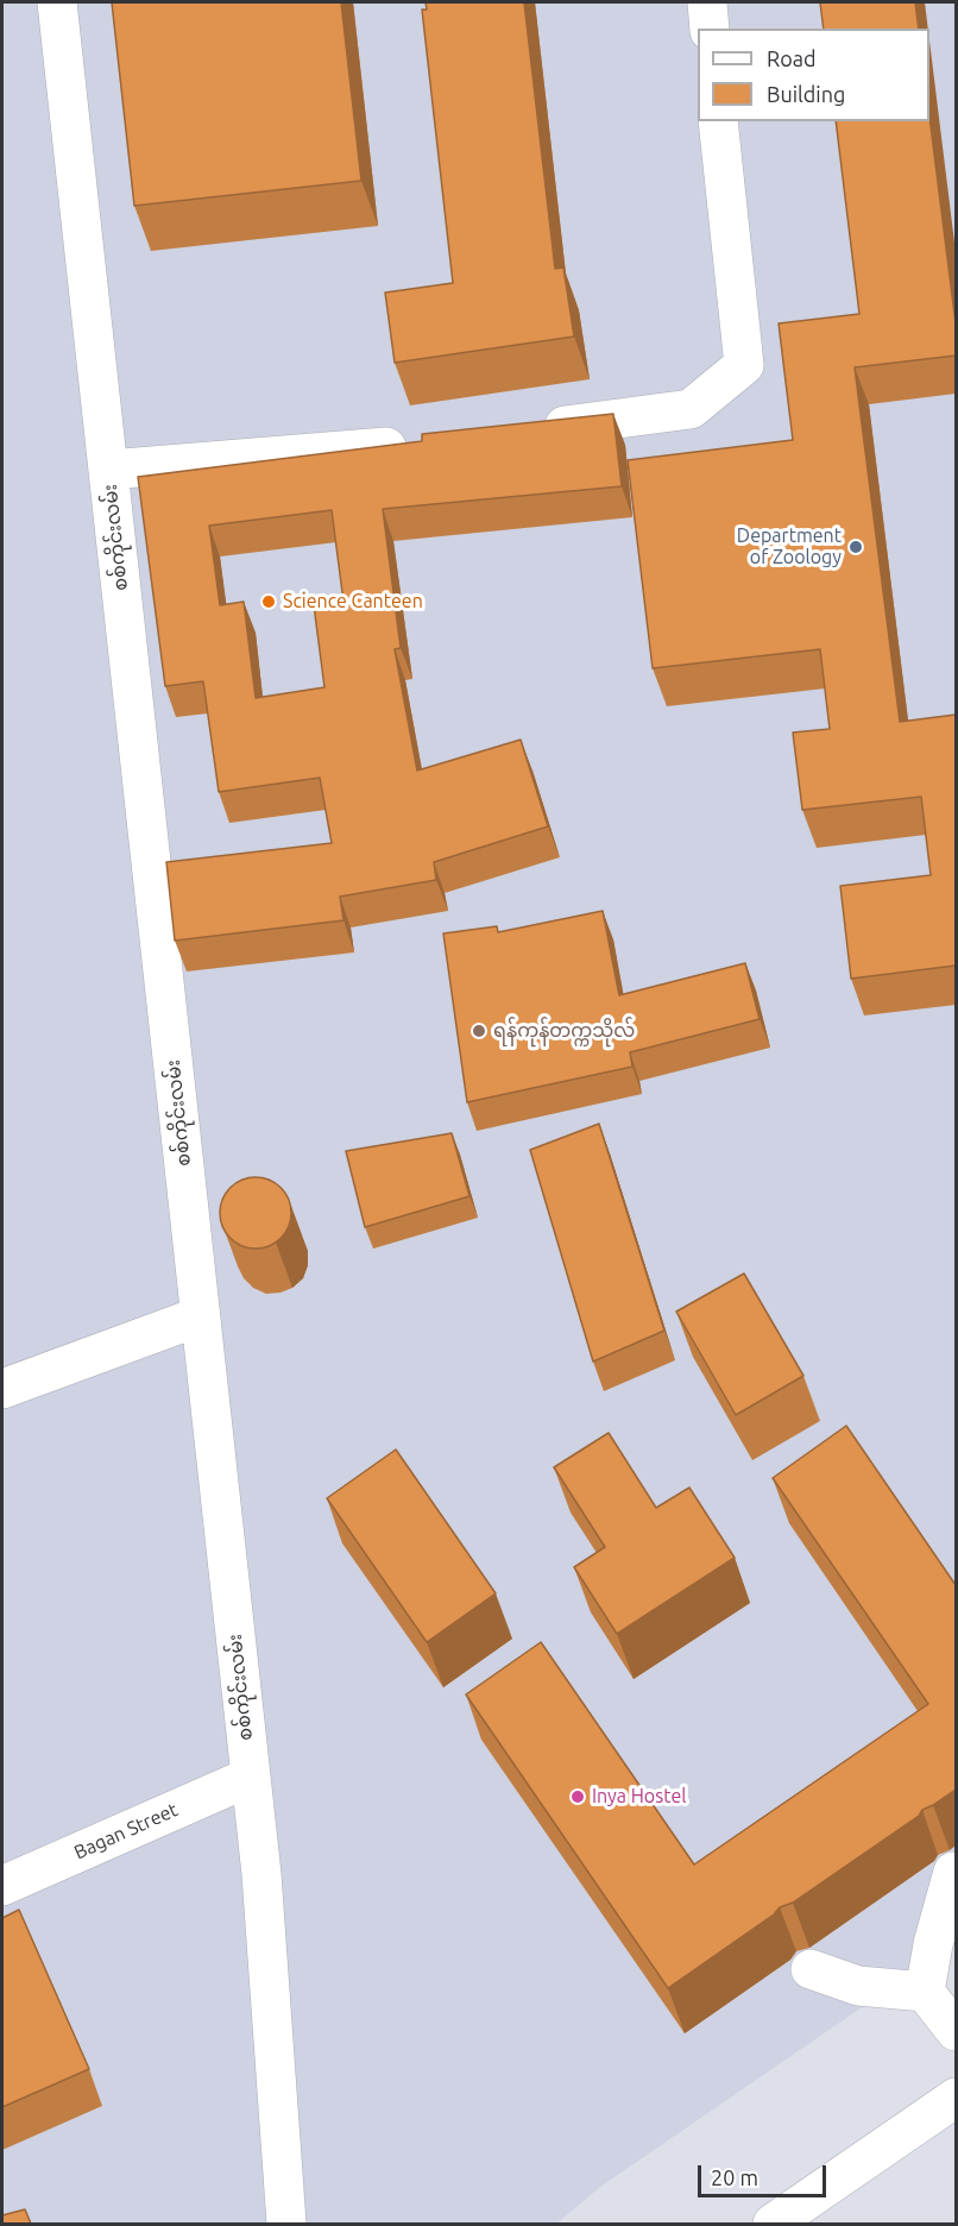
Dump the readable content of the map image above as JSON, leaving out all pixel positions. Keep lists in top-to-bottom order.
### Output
{
  "streets": {
    "street": ["စစ်ကိုင်းလမ်း", "Bagan Street"]
  },
  "crossings": [
    ["စစ်ကိုင်းလမ်း", "Bagan Street"]
  ],
  "places": [
    "Department of Zoology",
    "Science Canteen",
    "ရန်ကုန်တက္ကသိုလ်",
    "Inya Hostel"
  ],
  "legend": ["Road", "Building"],
  "scale_bar": "20 m"
}
